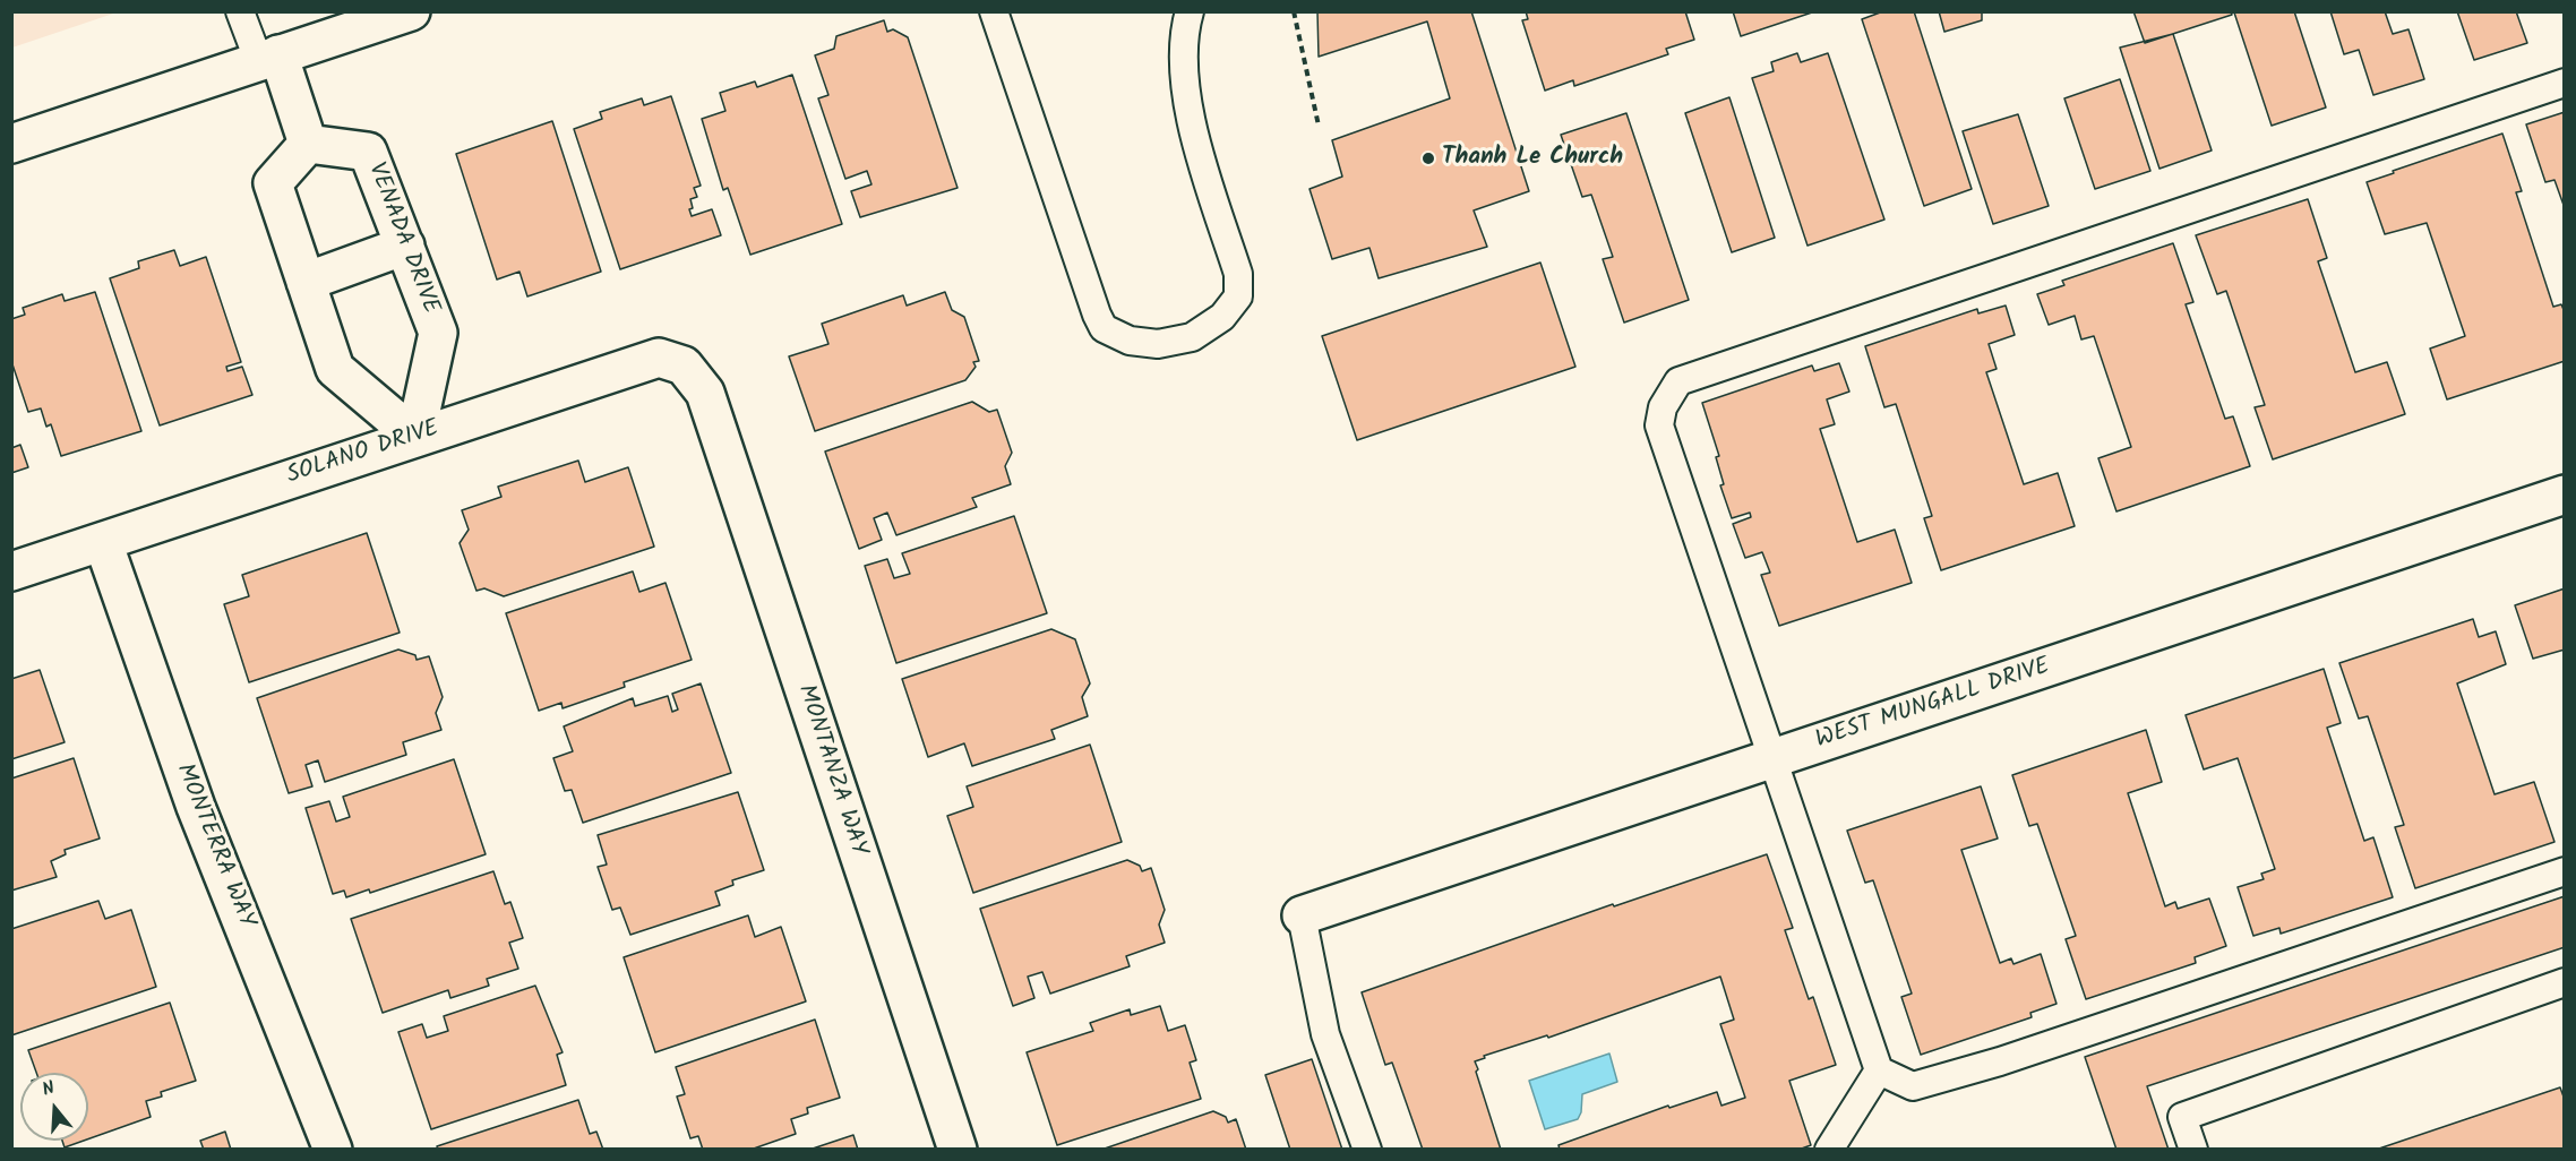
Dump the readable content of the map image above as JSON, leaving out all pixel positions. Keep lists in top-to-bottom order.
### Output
{
  "streets": {
    "street": [
      "VENADA DRIVE",
      "SOLANO DRIVE",
      "WEST MUNGALL DRIVE",
      "MONTANZA WAY",
      "MONTERRA WAY"
    ]
  },
  "crossings": [
    ["VENADA DRIVE", "SOLANO DRIVE"],
    ["SOLANO DRIVE", "MONTANZA WAY"],
    ["SOLANO DRIVE", "MONTERRA WAY"]
  ],
  "places": ["Thanh Le Church"],
  "north": "top"
}
